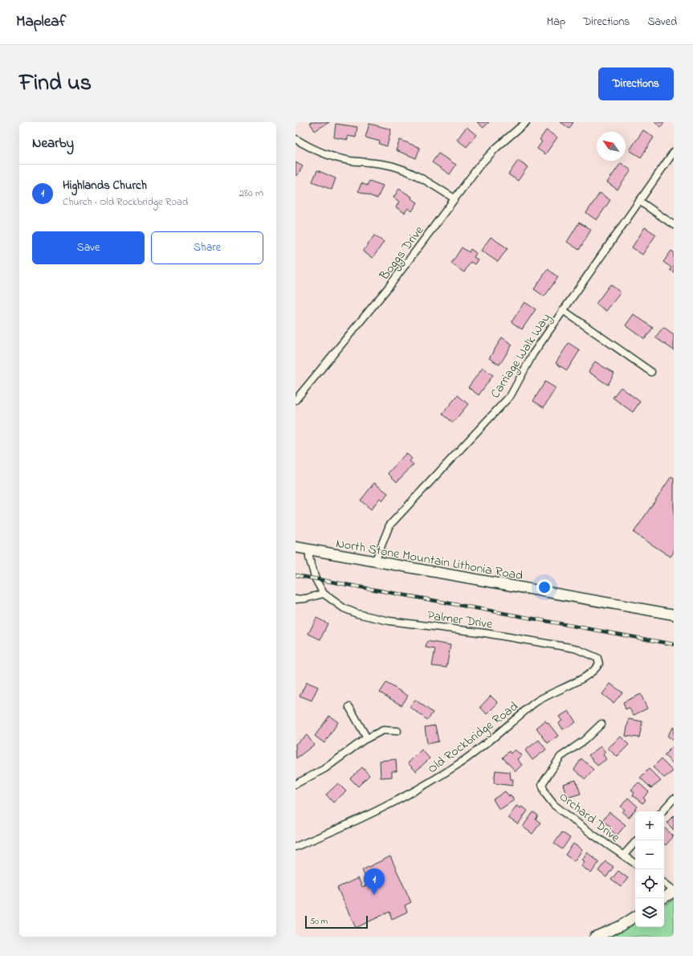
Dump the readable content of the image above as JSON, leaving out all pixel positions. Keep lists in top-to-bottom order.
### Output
{
  "streets": {
    "main road": ["North Stone Mountain Lithonia Road"],
    "street": [
      "Boggs Drive",
      "Carriage Walk Way",
      "Palmer Drive",
      "Old Rockbridge Road",
      "Orchard Drive"
    ]
  },
  "crossings": [
    ["Carriage Walk Way", "North Stone Mountain Lithonia Road"],
    ["North Stone Mountain Lithonia Road", "Palmer Drive"],
    ["Palmer Drive", "Old Rockbridge Road"]
  ],
  "scale_bar": "50 m",
  "north": "top left",
  "page": {
    "header": "Mapleaf",
    "nav": ["Map", "Directions", "Saved"],
    "title": "Find us",
    "buttons": [
      "Directions",
      ["Save", "Share"]
    ],
    "heading": "Nearby",
    "list": [
      {
        "mark": "1",
        "name": "Highlands Church",
        "note": "Church · Old Rockbridge Road",
        "value": "280 m"
      }
    ],
    "map_buttons": ["+", "−"],
    "pins": "1",
    "scale": "50 m"
  }
}
